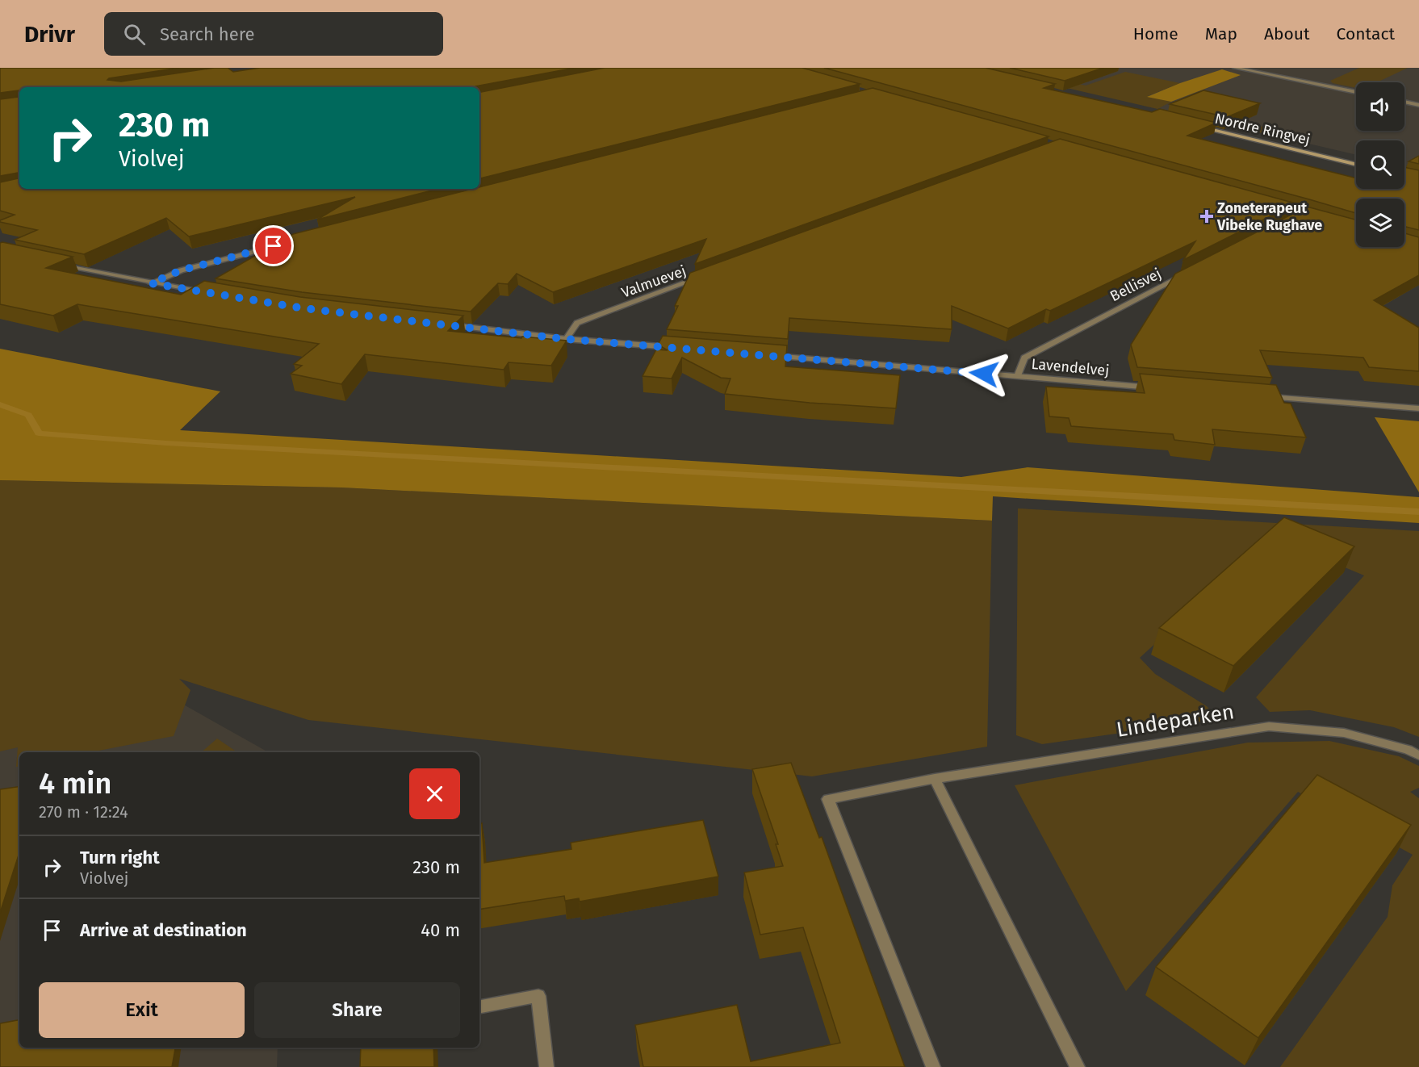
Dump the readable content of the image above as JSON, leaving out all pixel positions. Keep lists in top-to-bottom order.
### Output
{
  "streets": {
    "main road": ["Nordre Ringvej"],
    "street": [
      "Valmuevej",
      "Bellisvej",
      "Lavendelvej",
      "Lindeparken"
    ]
  },
  "crossings": [
    ["Bellisvej", "Lavendelvej"]
  ],
  "places": {
    "health": ["Zoneterapeut Vibeke Rughave"]
  },
  "page": {
    "header": "Drivr",
    "search": "Search here",
    "nav": [
      "Home",
      "Map",
      "About",
      "Contact"
    ],
    "turn": ["230 m", "Violvej"],
    "heading": ["4 min", "270 m · 12:24"],
    "list": [
      {
        "name": "Turn right",
        "note": "Violvej",
        "value": "230 m"
      },
      {
        "name": "Arrive at destination",
        "value": "40 m"
      }
    ],
    "buttons": ["Exit", "Share"]
  }
}
